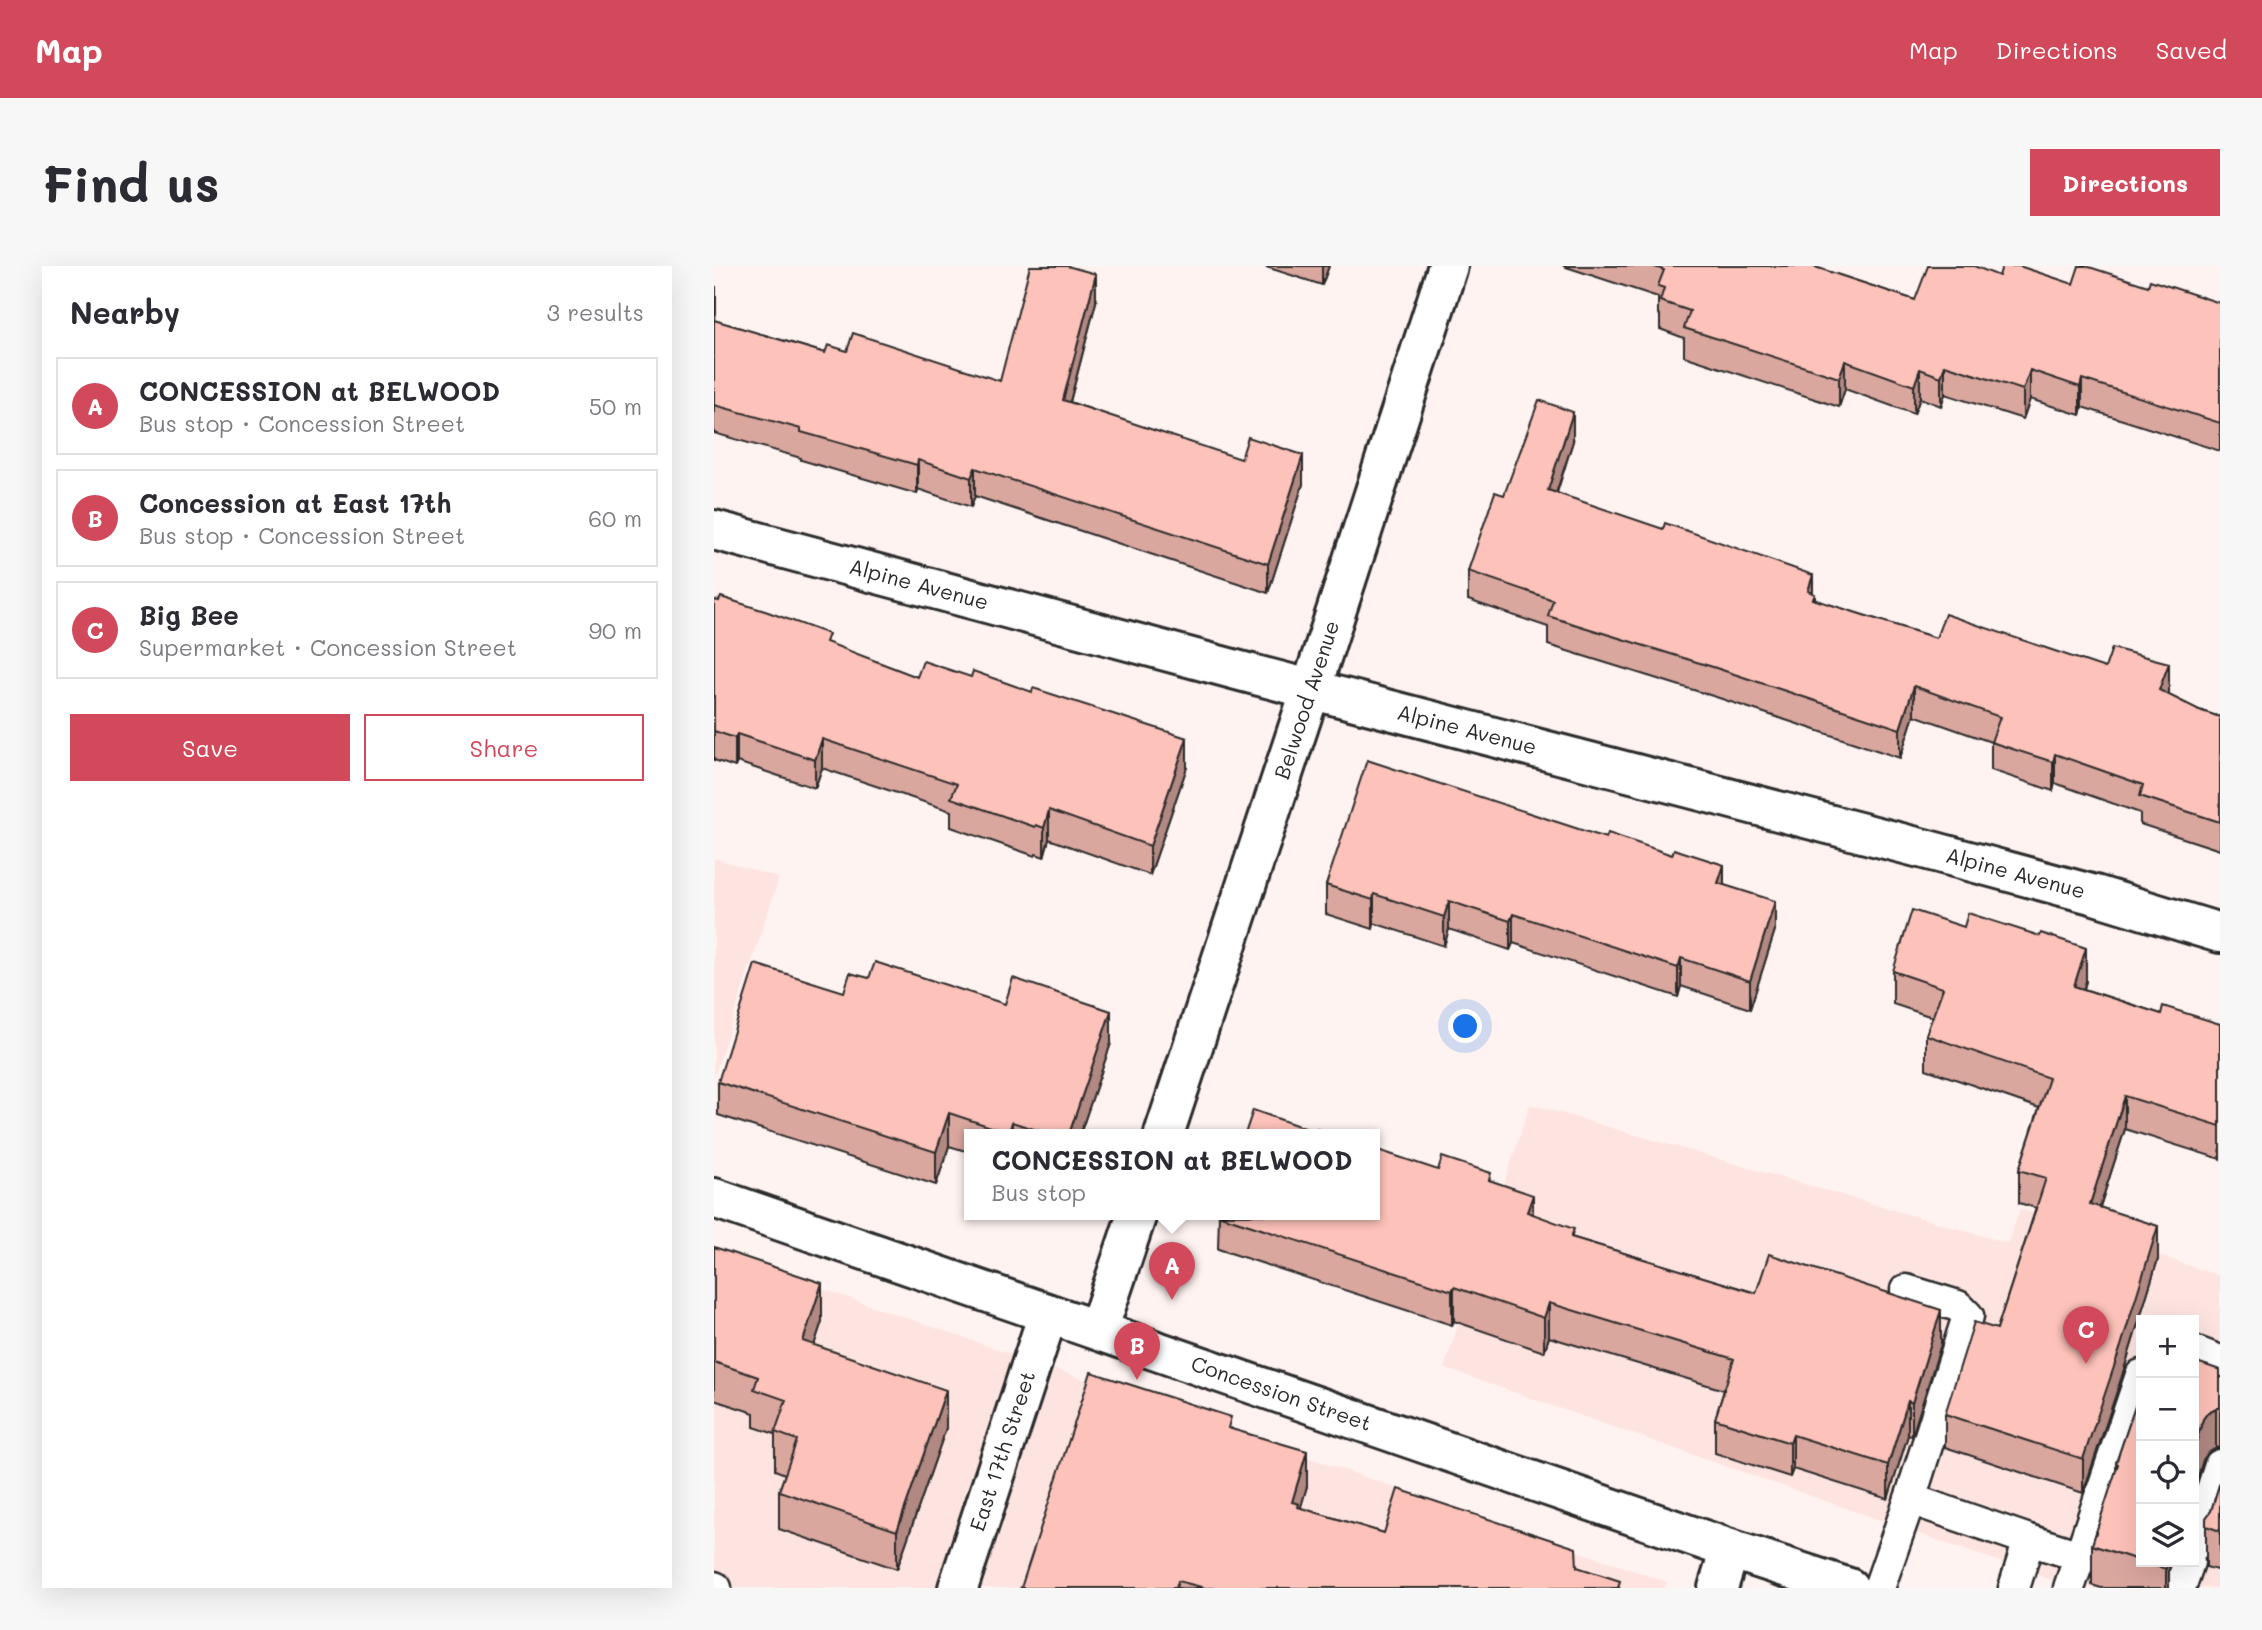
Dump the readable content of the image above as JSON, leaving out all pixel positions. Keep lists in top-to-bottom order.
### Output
{
  "streets": {
    "street": [
      "Alpine Avenue",
      "Belwood Avenue",
      "Concession Street",
      "East 17th Street"
    ]
  },
  "crossings": [
    ["Alpine Avenue", "Belwood Avenue"],
    ["Concession Street", "East 17th Street"]
  ],
  "page": {
    "header": "Map",
    "nav": ["Map", "Directions", "Saved"],
    "buttons": [
      "Directions",
      ["Save", "Share"]
    ],
    "title": "Find us",
    "heading": ["Nearby", "3 results"],
    "list": [
      {
        "mark": "A",
        "name": "CONCESSION at BELWOOD",
        "note": "Bus stop · Concession Street",
        "value": "50 m"
      },
      {
        "mark": "B",
        "name": "Concession at East 17th",
        "note": "Bus stop · Concession Street",
        "value": "60 m"
      },
      {
        "mark": "C",
        "name": "Big Bee",
        "note": "Supermarket · Concession Street",
        "value": "90 m"
      }
    ],
    "popup": ["CONCESSION at BELWOOD", "Bus stop"],
    "pins": ["A", "C", "B"],
    "map_buttons": ["+", "−"]
  }
}
